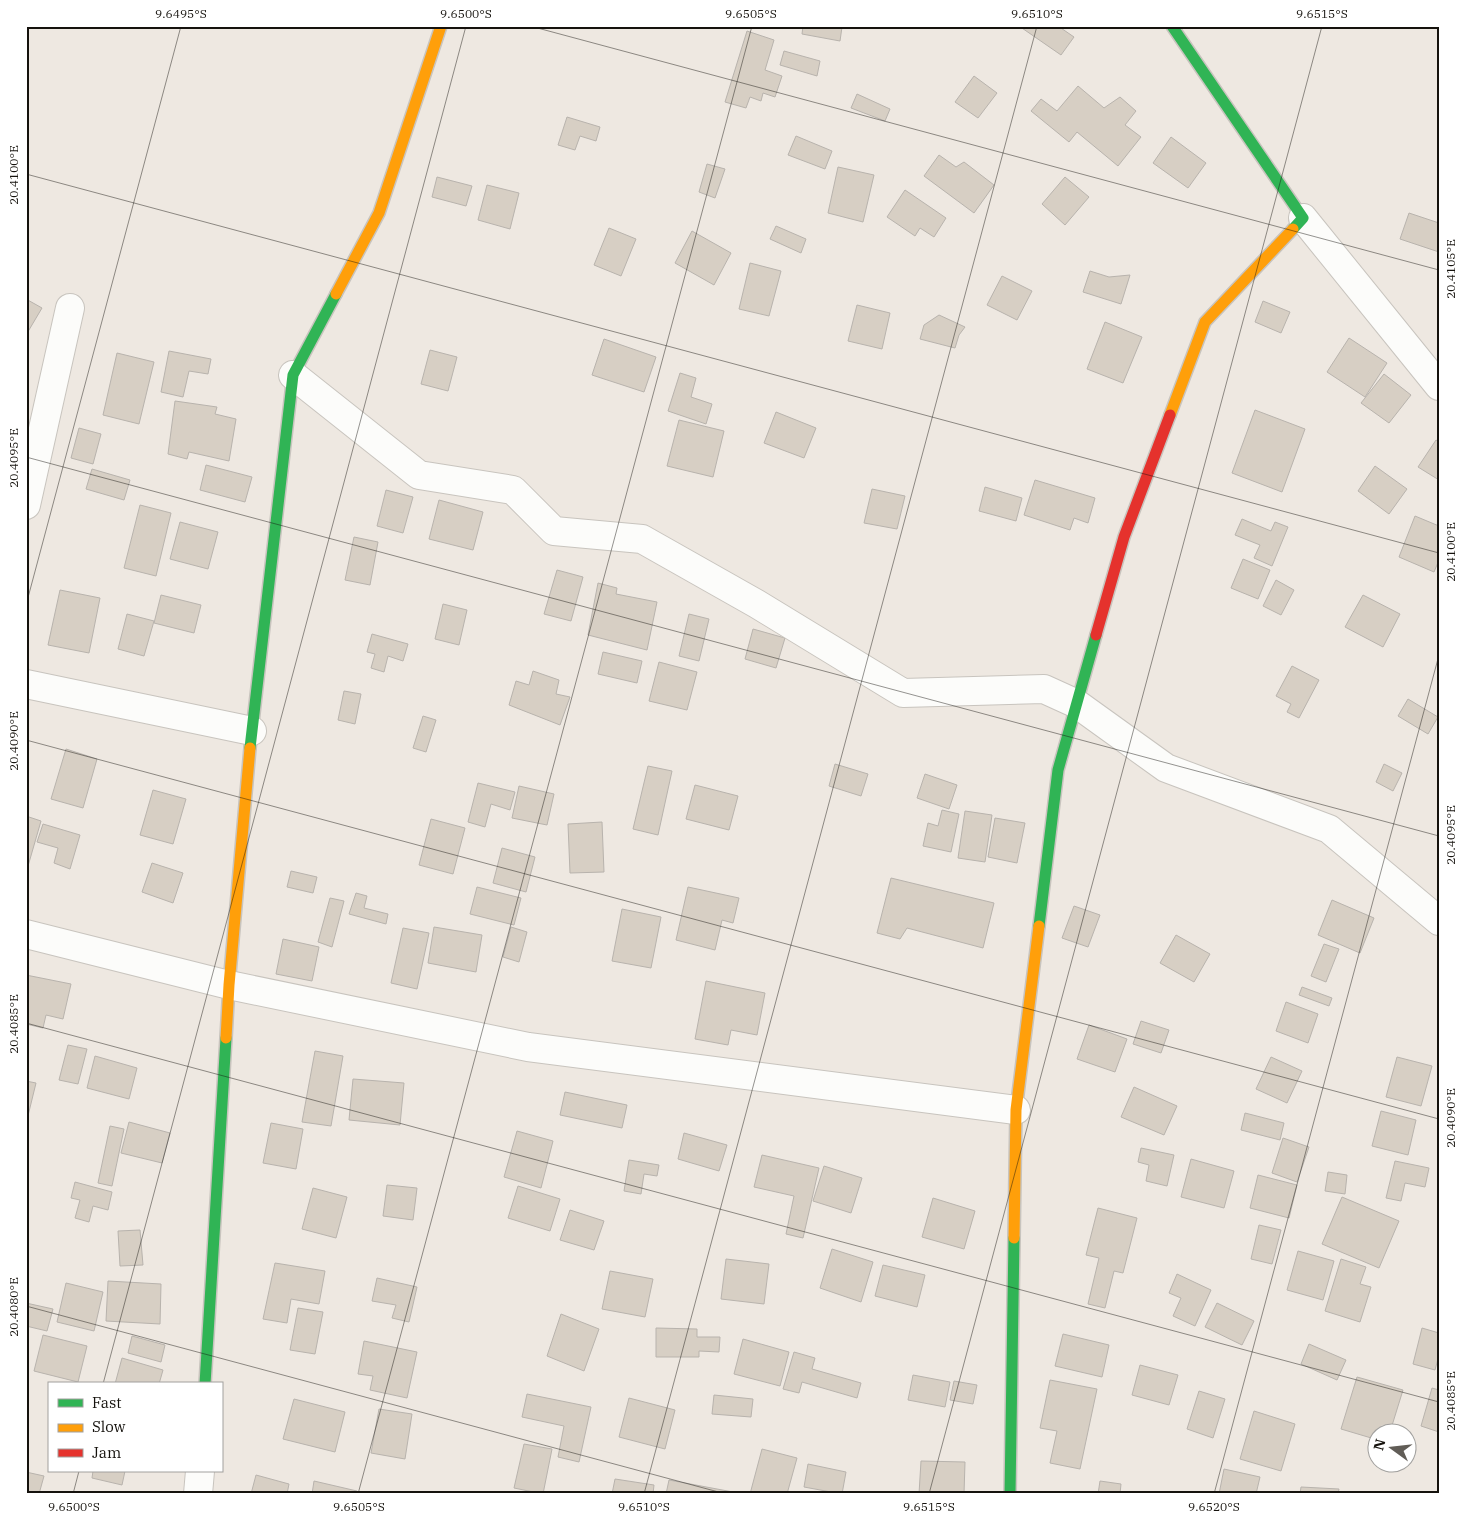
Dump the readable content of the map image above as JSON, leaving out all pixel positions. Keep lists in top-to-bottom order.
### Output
{
  "legend": ["Fast", "Slow", "Jam"],
  "north": "left",
  "coordinates": [
    "9.6495°S",
    "9.6500°S",
    "9.6505°S",
    "9.6510°S",
    "9.6515°S",
    "20.4100°E",
    "20.4105°E",
    "20.4095°E",
    "20.4090°E",
    "20.4085°E",
    "20.4080°E",
    "9.6520°S"
  ]
}
